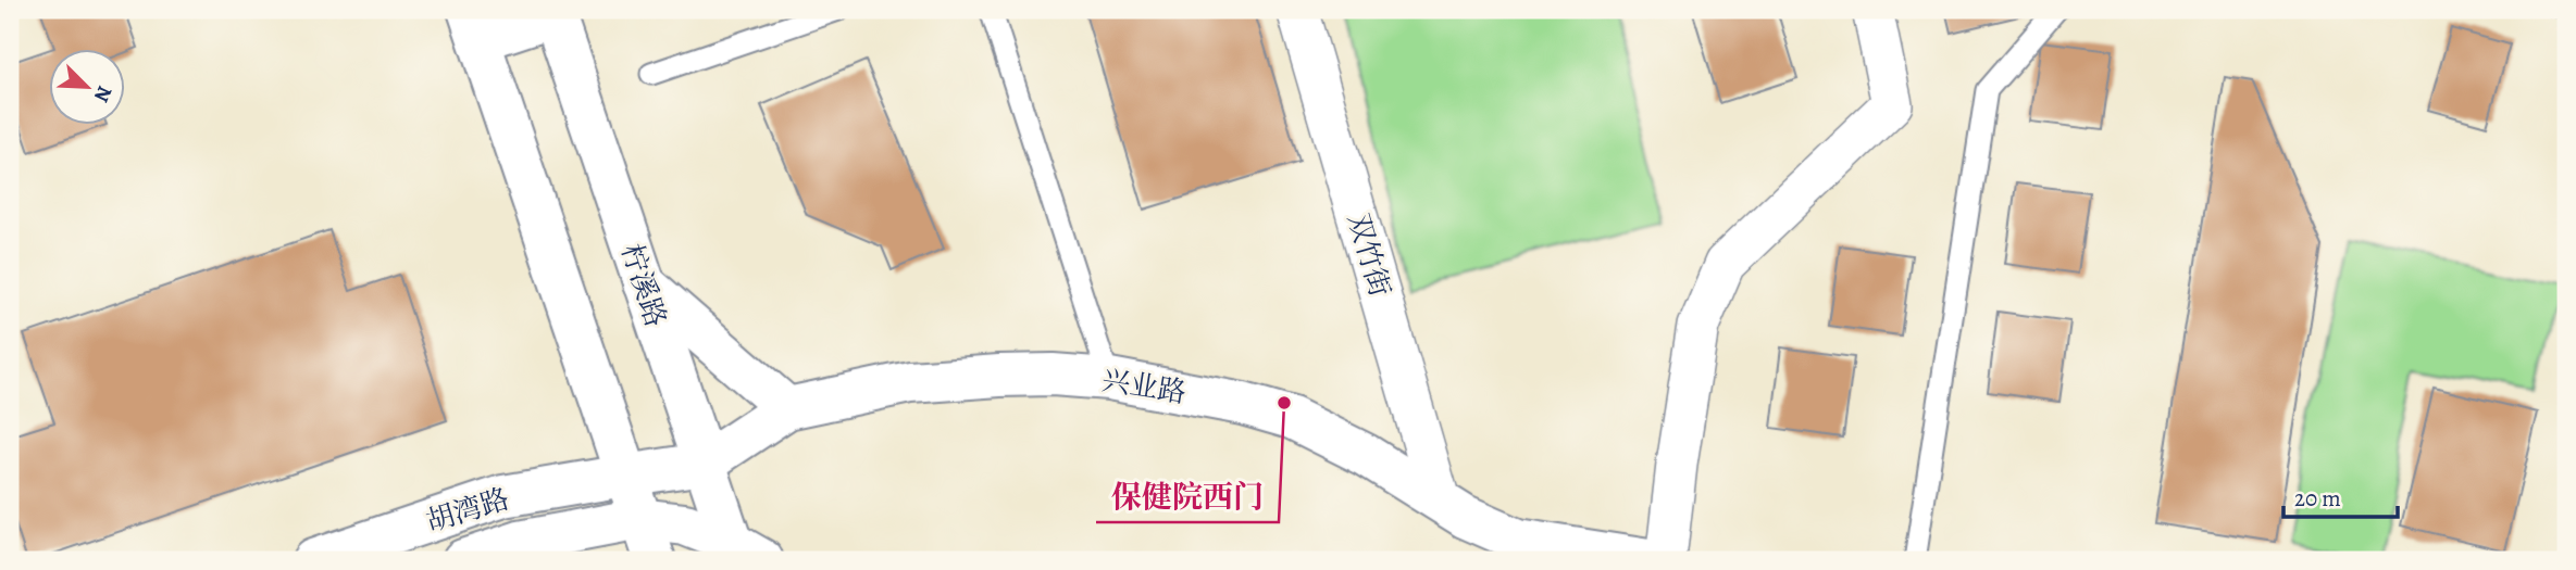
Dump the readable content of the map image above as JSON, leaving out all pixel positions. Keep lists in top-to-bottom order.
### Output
{
  "streets": {
    "main road": ["柠溪路", "兴业路", "胡湾路"],
    "street": ["双竹街"]
  },
  "crossings": [
    ["双竹街", "兴业路"],
    ["柠溪路", "兴业路"],
    ["兴业路", "胡湾路"]
  ],
  "places": ["保健院西门"],
  "scale_bar": "20 m",
  "north": "bottom right"
}
